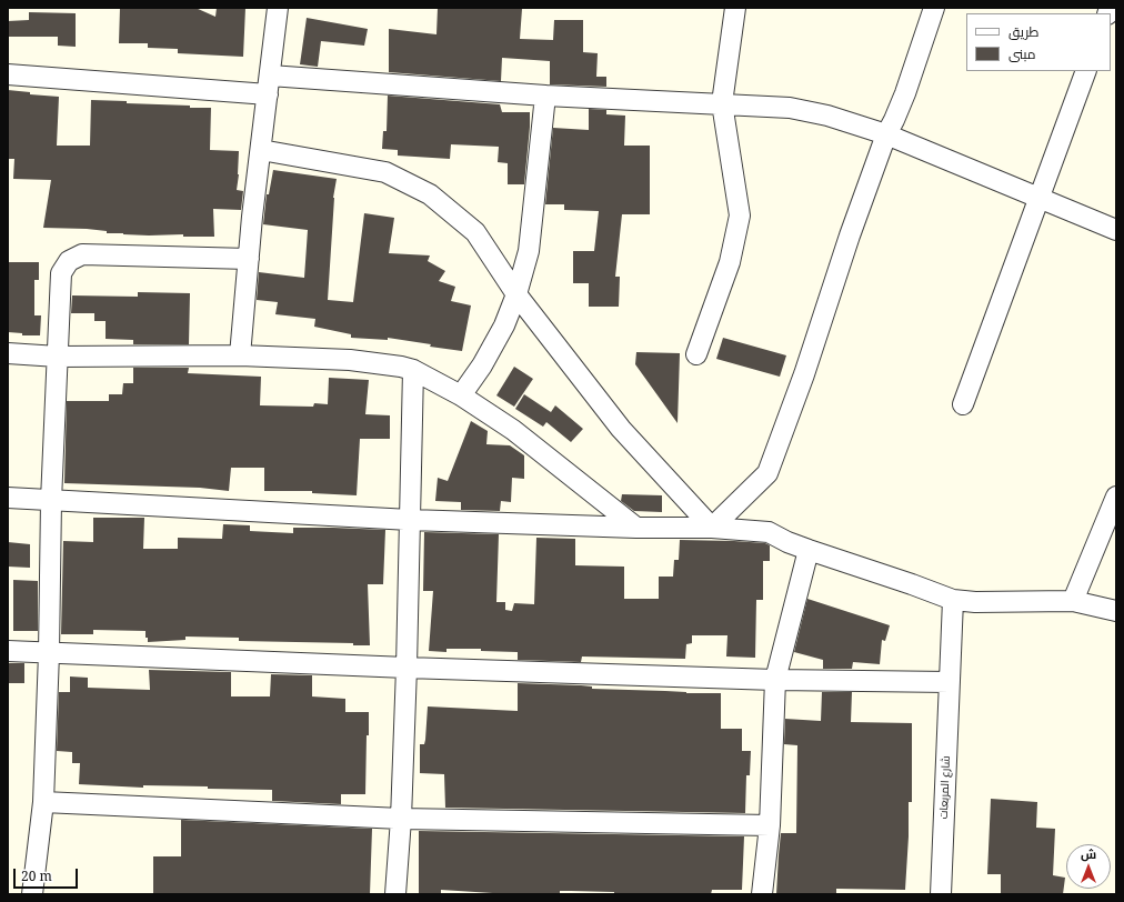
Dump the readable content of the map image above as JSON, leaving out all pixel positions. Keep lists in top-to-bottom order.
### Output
{
  "streets": {
    "street": ["شارع المربعات"]
  },
  "legend": ["طريق", "مبنى"],
  "scale_bar": "20 m",
  "north": "top"
}
